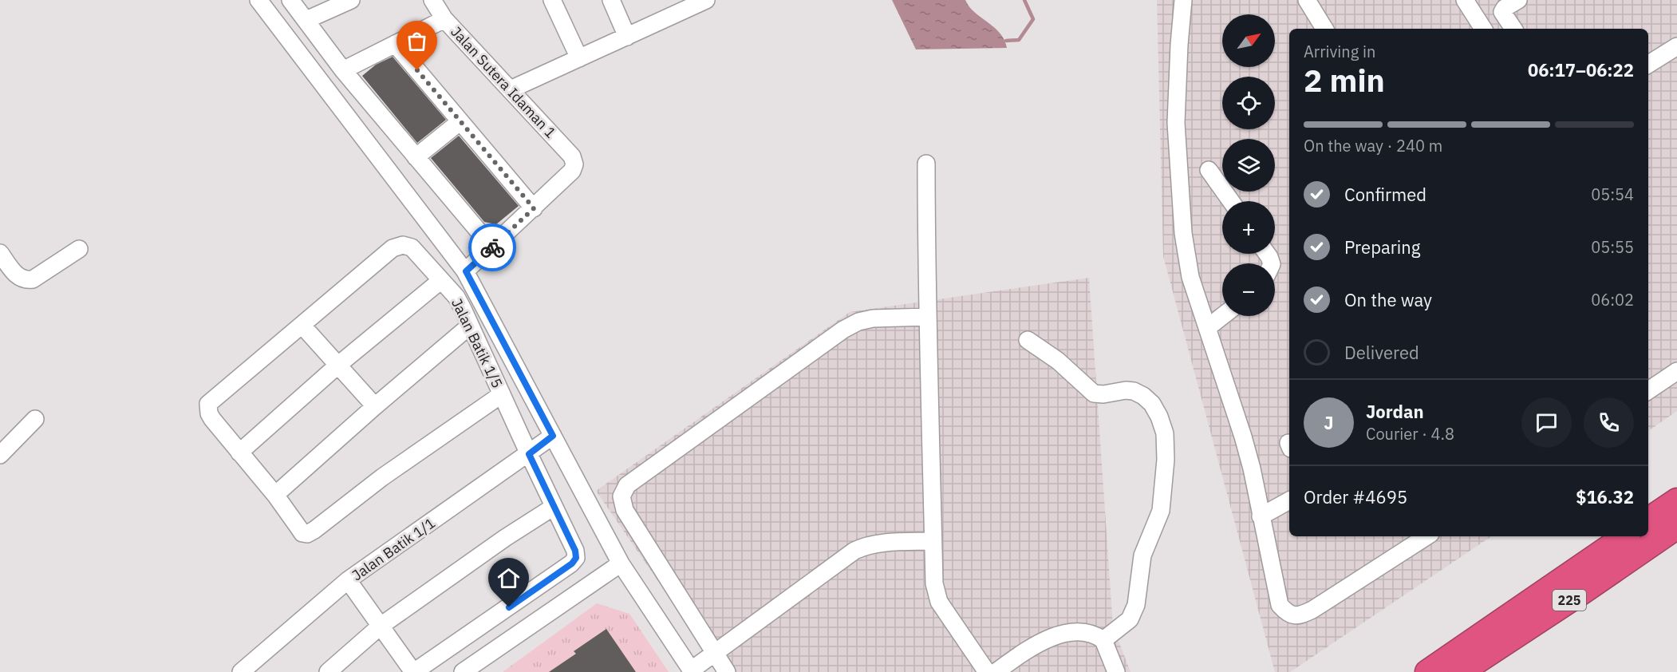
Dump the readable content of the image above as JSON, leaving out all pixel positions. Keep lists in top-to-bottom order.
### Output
{
  "streets": {
    "highway": ["225"],
    "street": ["Jalan Sutera Idaman 1", "Jalan Batik 1/5", "Jalan Batik 1/1"]
  },
  "crossings": [
    ["Jalan Batik 1/5", "Jalan Batik 1/1"]
  ],
  "north": "top right",
  "page": {
    "map_buttons": ["+", "−"],
    "heading": ["2 min", "Arriving in", "06:17–06:22"],
    "panel": [
      "Jordan",
      "Courier · 4.8",
      "Order #4695",
      "$16.32"
    ],
    "bar": "On the way · 240 m",
    "list": [
      ["Confirmed", "05:54"],
      ["Preparing", "05:55"],
      ["On the way", "06:02"],
      "Delivered"
    ],
    "round": "J"
  }
}
